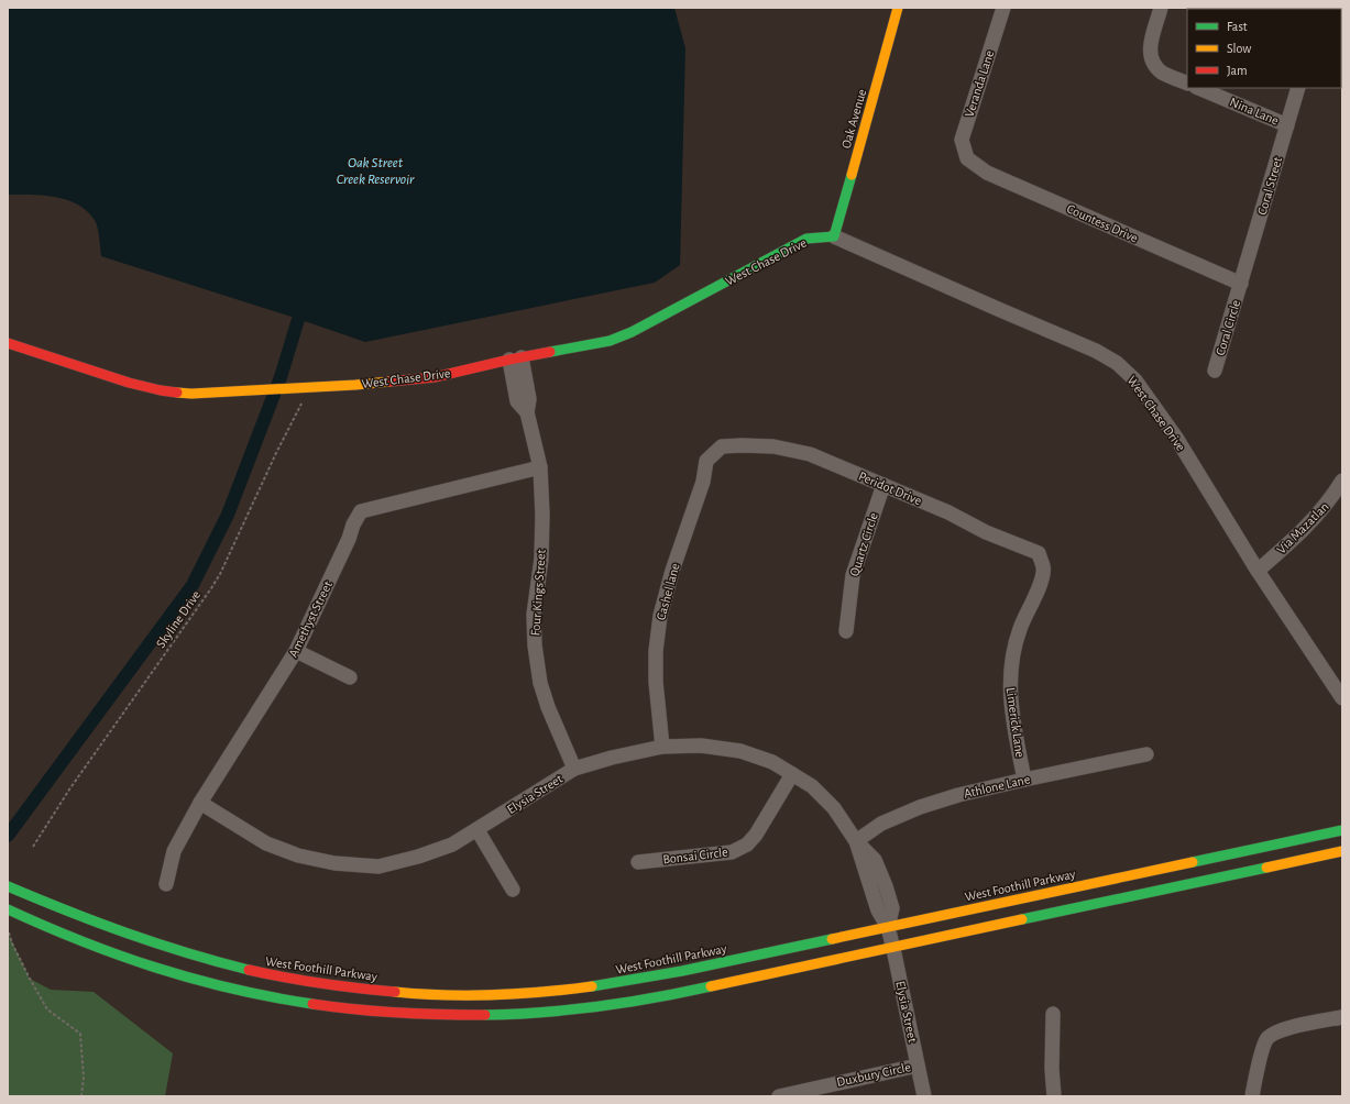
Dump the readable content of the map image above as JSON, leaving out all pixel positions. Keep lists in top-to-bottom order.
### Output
{
  "streets": {
    "main road": ["Oak Avenue", "West Chase Drive", "West Foothill Parkway"],
    "street": [
      "Veranda Lane",
      "Nina Lane",
      "Coral Street",
      "Countess Drive",
      "Coral Circle",
      "Peridot Drive",
      "Via Mazatlan",
      "Quartz Circle",
      "Cashel lane",
      "Four Kings Street",
      "Amethyst Street",
      "Limerick Lane",
      "Athlone Lane",
      "Elysia Street",
      "Bonsai Circle",
      "Duxbury Circle"
    ],
    "path": ["Skyline Drive"]
  },
  "crossings": [
    ["Veranda Lane", "Countess Drive"],
    ["Nina Lane", "Coral Street"],
    ["Oak Avenue", "West Chase Drive"],
    ["Coral Street", "Countess Drive"],
    ["Coral Street", "Coral Circle"],
    ["Countess Drive", "Coral Circle"],
    ["West Chase Drive", "Via Mazatlan"],
    ["West Chase Drive", "Four Kings Street"],
    ["West Chase Drive", "Skyline Drive"],
    ["Peridot Drive", "Quartz Circle"],
    ["Peridot Drive", "Cashel lane"],
    ["Peridot Drive", "Limerick Lane"],
    ["Cashel lane", "Elysia Street"],
    ["Four Kings Street", "Amethyst Street"],
    ["Four Kings Street", "Elysia Street"],
    ["Amethyst Street", "Elysia Street"],
    ["Limerick Lane", "Athlone Lane"],
    ["Athlone Lane", "Elysia Street"],
    ["Elysia Street", "Bonsai Circle"],
    ["Elysia Street", "West Foothill Parkway"],
    ["Elysia Street", "Duxbury Circle"]
  ],
  "water": ["Oak Street Creek Reservoir"],
  "legend": ["Fast", "Slow", "Jam"]
}
